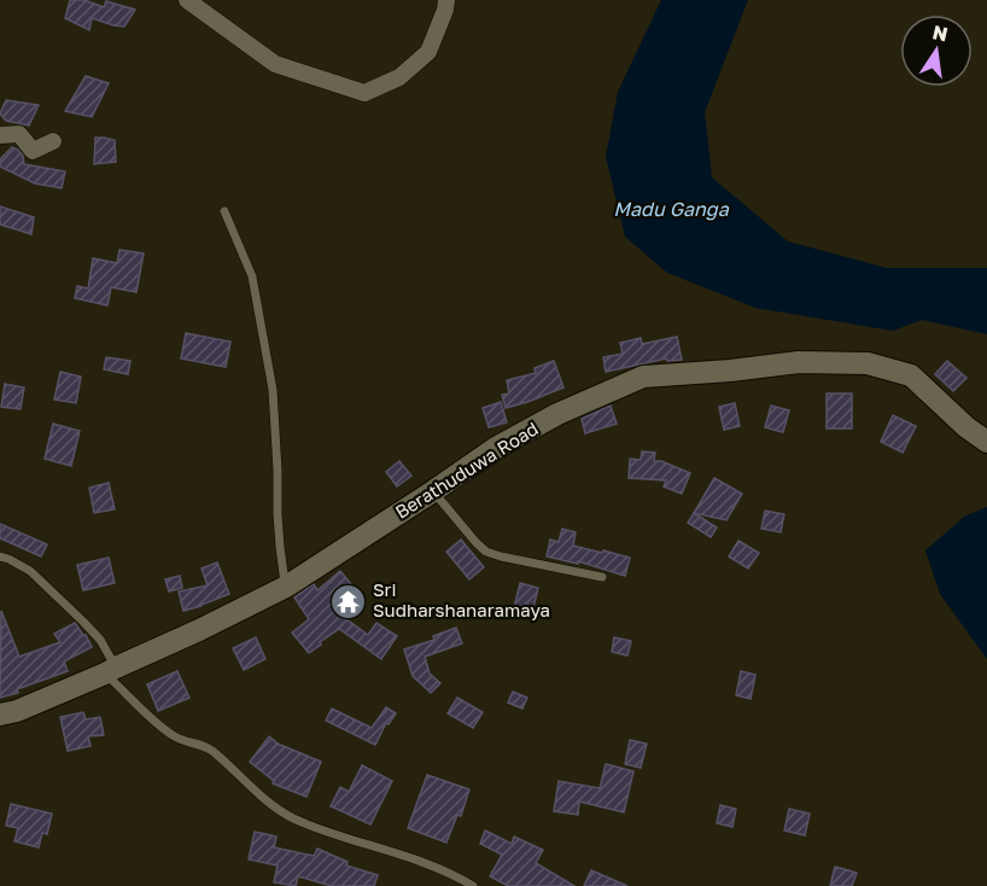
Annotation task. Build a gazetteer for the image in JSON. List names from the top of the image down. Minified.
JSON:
{"streets":{"street":["Berathuduwa Road"]},"water":["Madu Ganga"],"places":{"temple":["Sri Sudharshanaramaya"]},"north":"top"}
